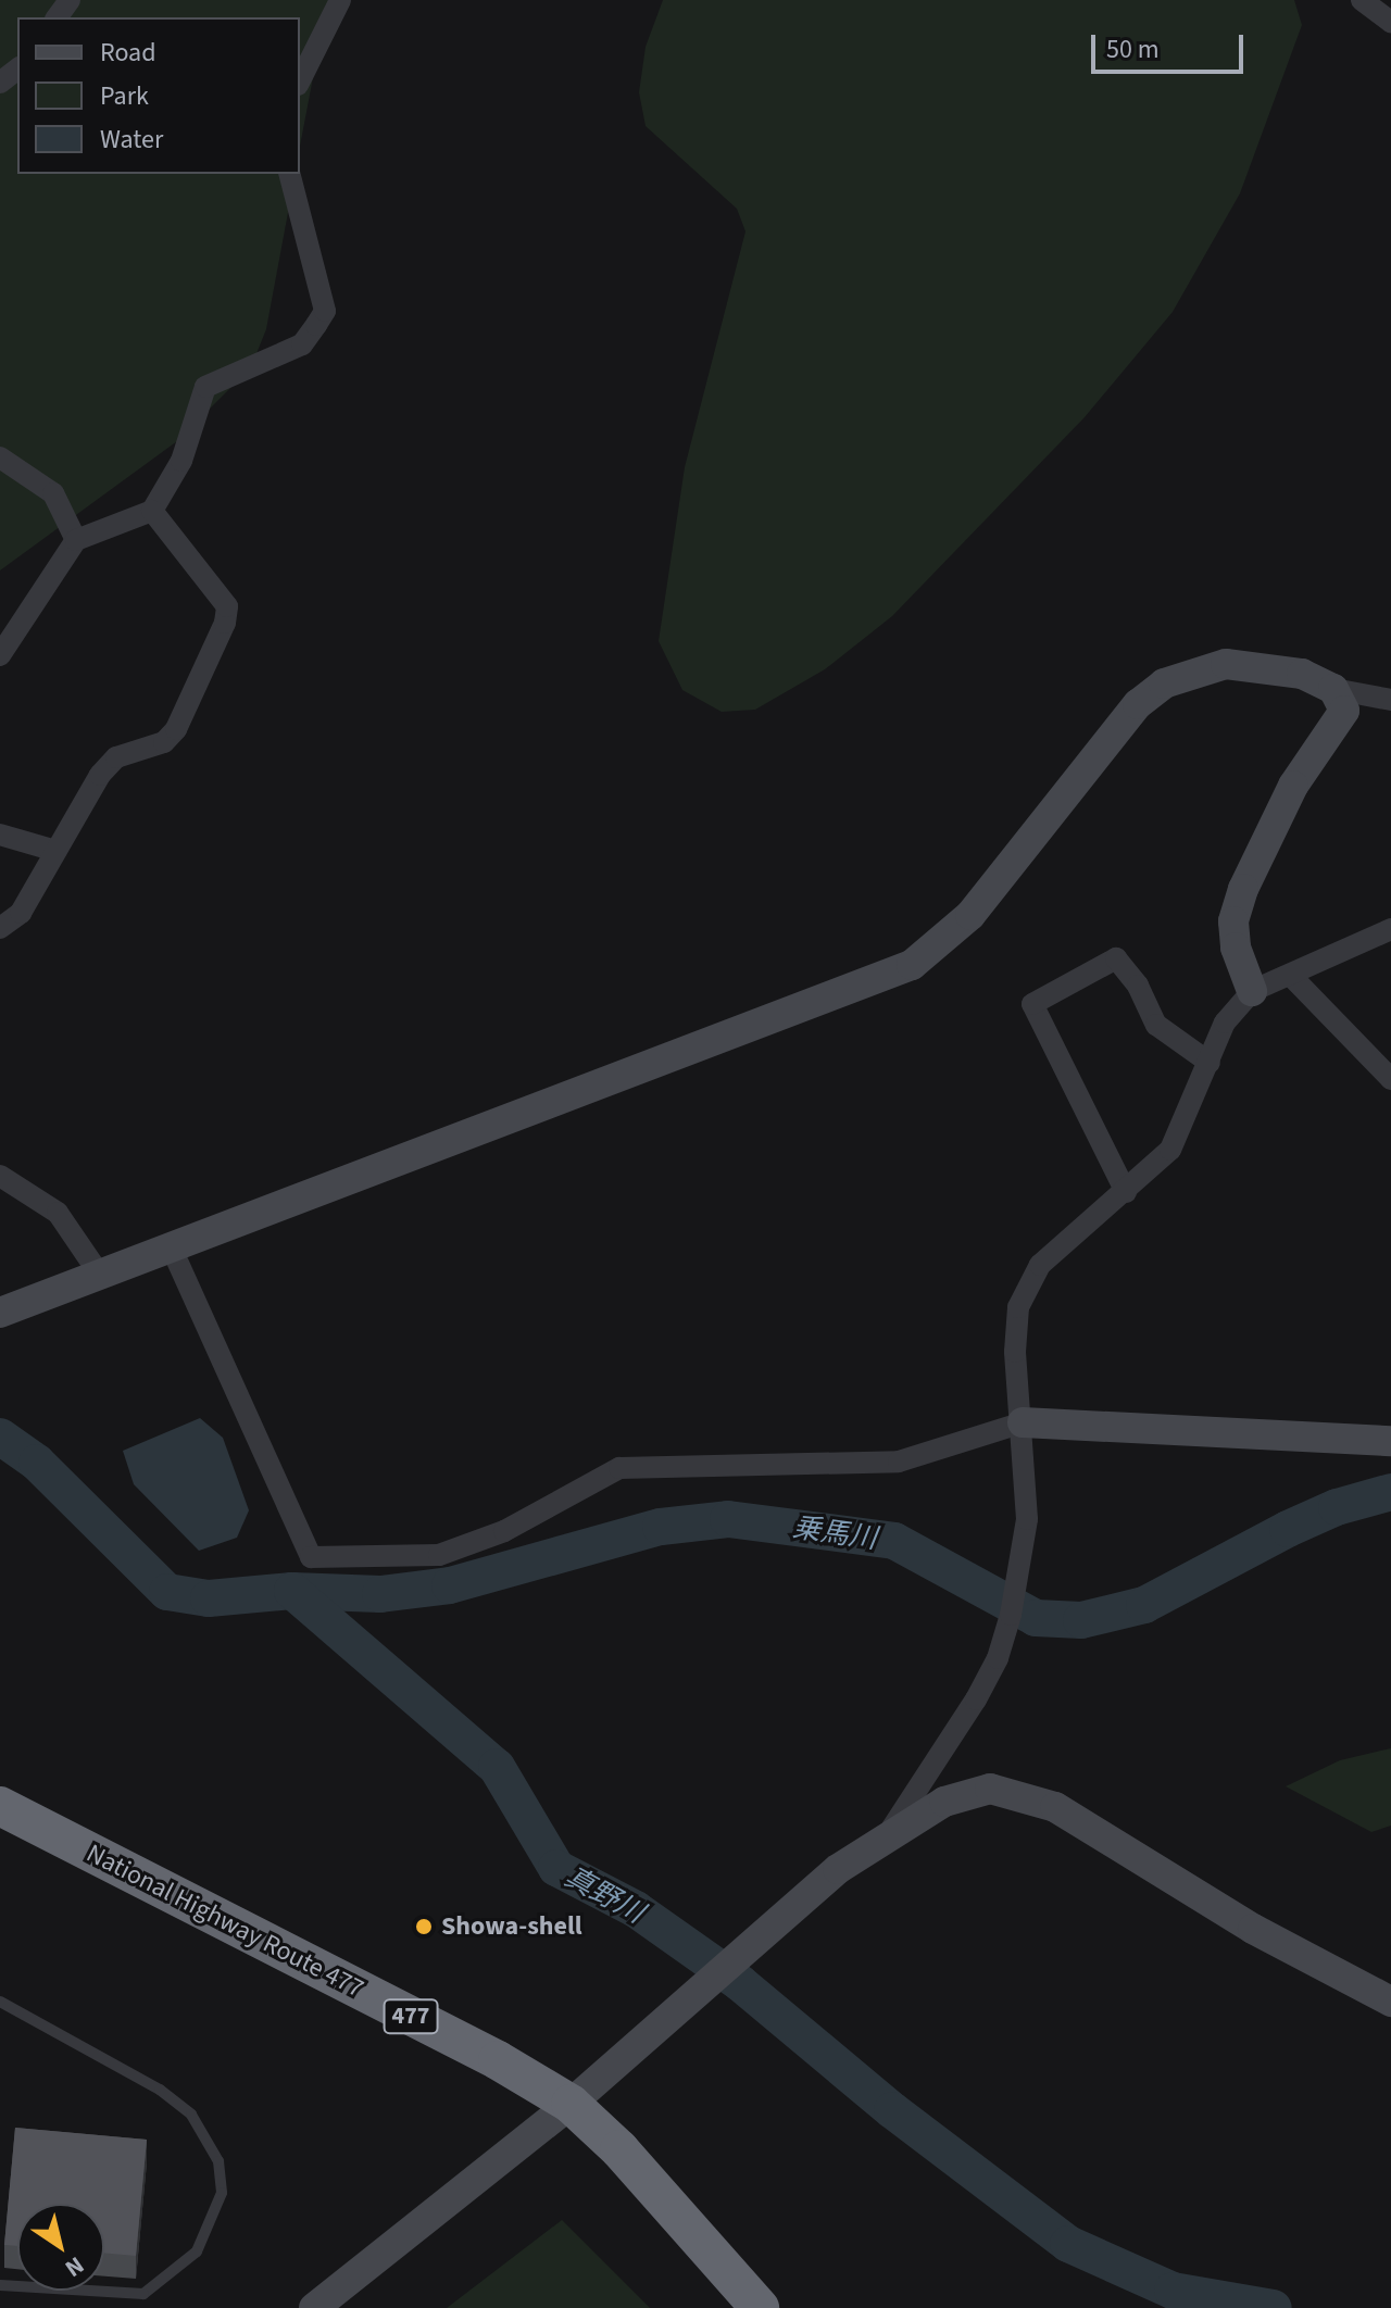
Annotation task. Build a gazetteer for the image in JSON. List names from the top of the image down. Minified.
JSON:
{"streets":{"highway":["National Highway Route 477","477"]},"water":["乗馬川","真野川"],"places":["Showa-shell"],"legend":["Road","Park","Water"],"scale_bar":"50 m","north":"bottom right"}
